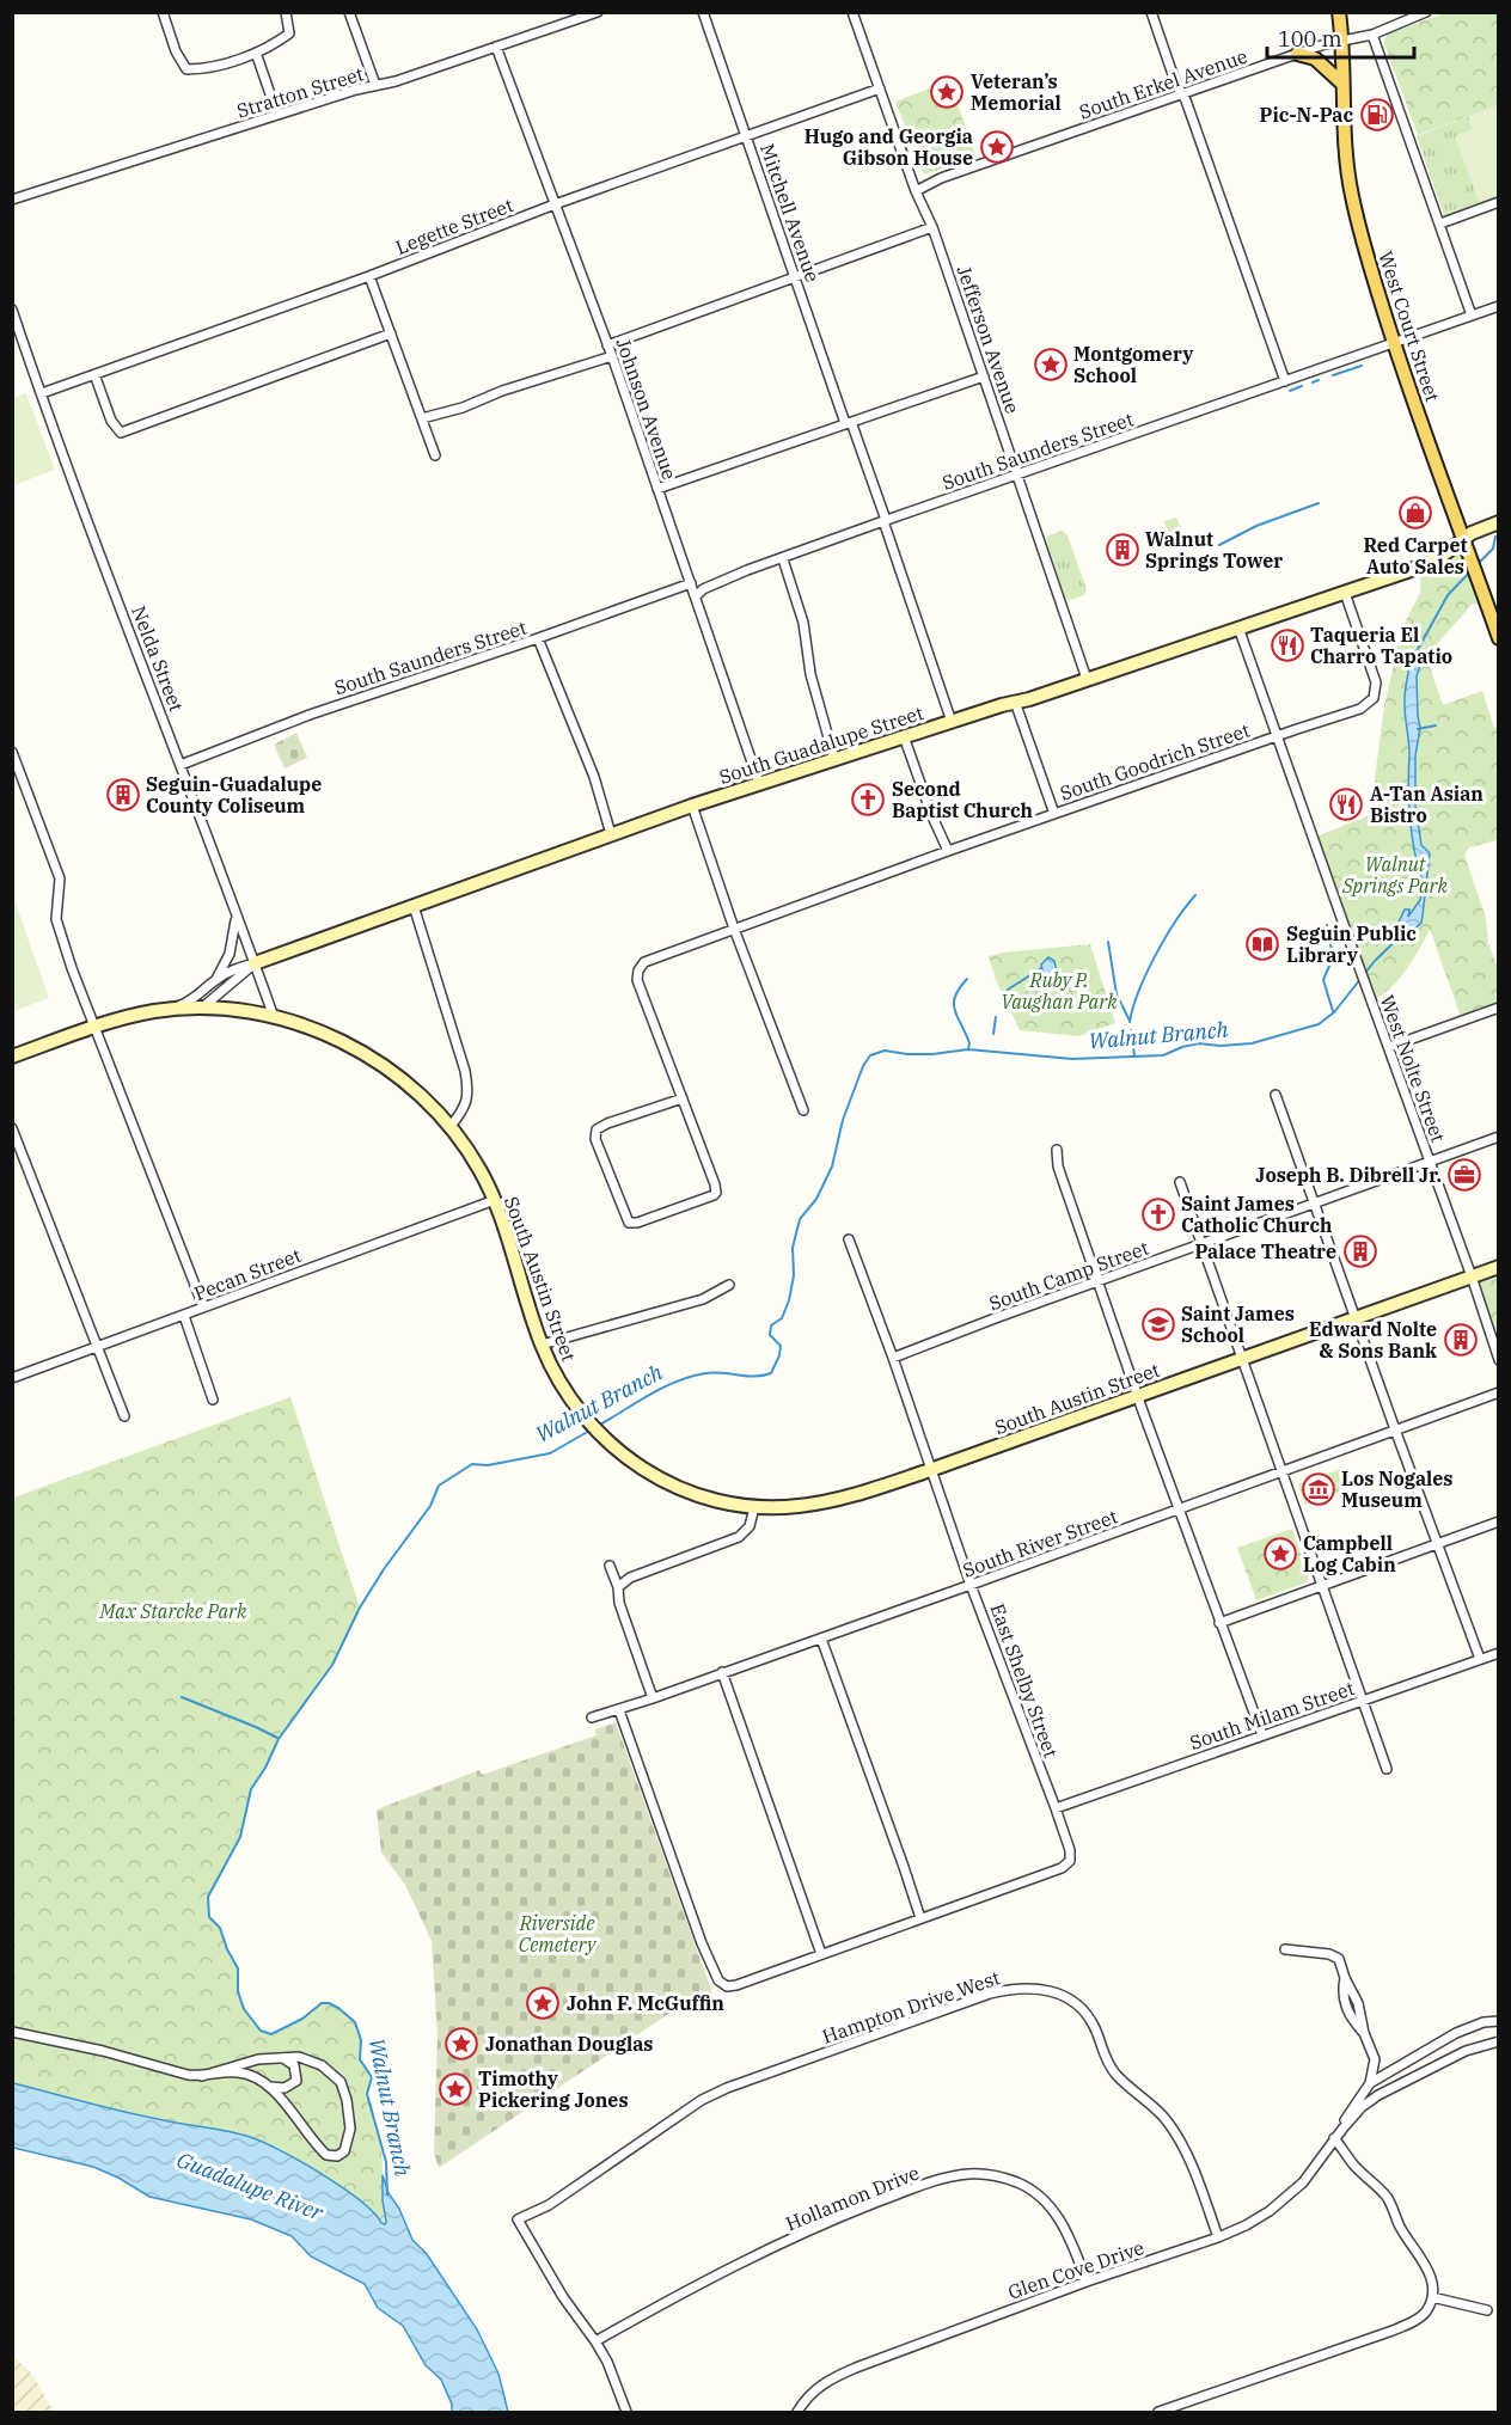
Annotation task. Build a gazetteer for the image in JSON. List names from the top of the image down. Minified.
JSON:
{"streets":{"main road":["West Court Street","South Guadalupe Street","South Austin Street"],"street":["South Erkel Avenue","Stratton Street","Mitchell Avenue","Legette Street","Jefferson Avenue","Johnson Avenue","South Saunders Street","Nelda Street","South Goodrich Street","West Nolte Street","Pecan Street","South Camp Street","South River Street","East Shelby Street","South Milam Street","Hampton Drive West","Hollamon Drive","Glen Cove Drive"]},"crossings":[["South Erkel Avenue","West Court Street"],["South Erkel Avenue","Jefferson Avenue"],["Stratton Street","Johnson Avenue"],["Mitchell Avenue","Legette Street"],["Mitchell Avenue","South Saunders Street"],["Mitchell Avenue","South Guadalupe Street"],["Legette Street","Jefferson Avenue"],["Legette Street","Johnson Avenue"],["Legette Street","Nelda Street"],["West Court Street","South Saunders Street"],["West Court Street","South Guadalupe Street"],["Jefferson Avenue","South Saunders Street"],["Jefferson Avenue","South Guadalupe Street"],["Johnson Avenue","South Saunders Street"],["Johnson Avenue","South Guadalupe Street"],["South Saunders Street","Nelda Street"],["Nelda Street","South Guadalupe Street"],["Nelda Street","South Austin Street"],["South Guadalupe Street","South Goodrich Street"],["South Guadalupe Street","West Nolte Street"],["South Guadalupe Street","South Austin Street"],["South Goodrich Street","West Nolte Street"],["West Nolte Street","South Camp Street"],["West Nolte Street","South Austin Street"],["Pecan Street","South Austin Street"],["South Camp Street","East Shelby Street"],["South Austin Street","East Shelby Street"],["South River Street","East Shelby Street"],["East Shelby Street","South Milam Street"],["Hampton Drive West","Hollamon Drive"],["Hampton Drive West","Glen Cove Drive"],["Hollamon Drive","Glen Cove Drive"]],"water":["Walnut Branch","Guadalupe River"],"parks":["Walnut Springs Park","Ruby P. Vaughan Park","Max Starcke Park","Riverside Cemetery"],"places":{"place":["Veteran’s Memorial","Hugo and Georgia Gibson House","Montgomery School","Campbell Log Cabin","John F. McGuffin","Jonathan Douglas","Timothy Pickering Jones"],"fuel station":["Pic-N-Pac"],"shop":["Red Carpet Auto Sales"],"building":["Walnut Springs Tower","Seguin-Guadalupe County Coliseum","Palace Theatre","Edward Nolte & Sons Bank"],"restaurant":["Taqueria El Charro Tapatio","A-Tan Asian Bistro"],"church":["Second Baptist Church","Saint James Catholic Church"],"library":["Seguin Public Library"],"office":["Joseph B. Dibrell Jr."],"school or university":["Saint James School"],"museum":["Los Nogales Museum"]},"scale_bar":"100 m"}
